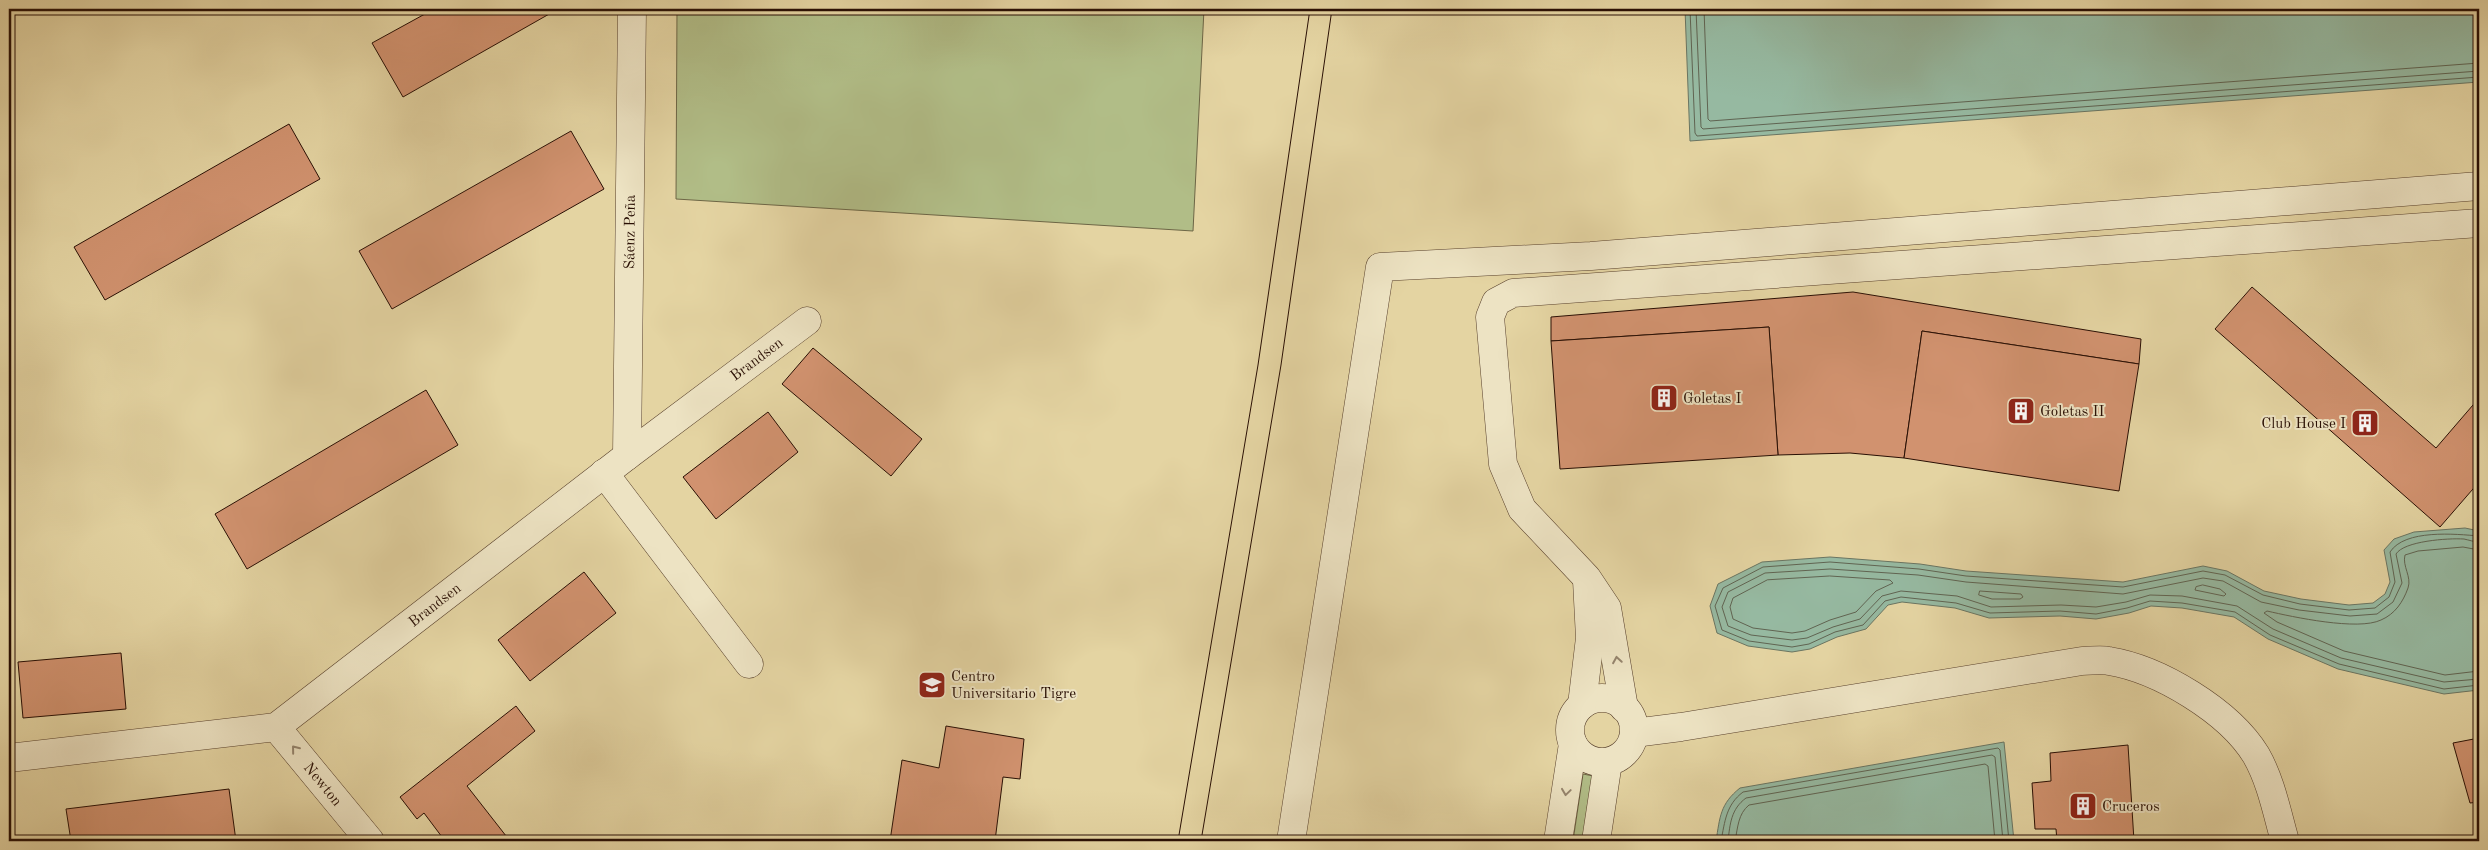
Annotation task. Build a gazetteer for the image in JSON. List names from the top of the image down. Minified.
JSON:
{"streets":{"street":["Sáenz Peña","Brandsen","Newton"]},"crossings":[["Sáenz Peña","Brandsen"],["Brandsen","Newton"]],"one_way":["Newton"],"places":{"building":["Goletas I","Goletas II","Club House I","Cruceros"],"school or university":["Centro Universitario Tigre"]}}
